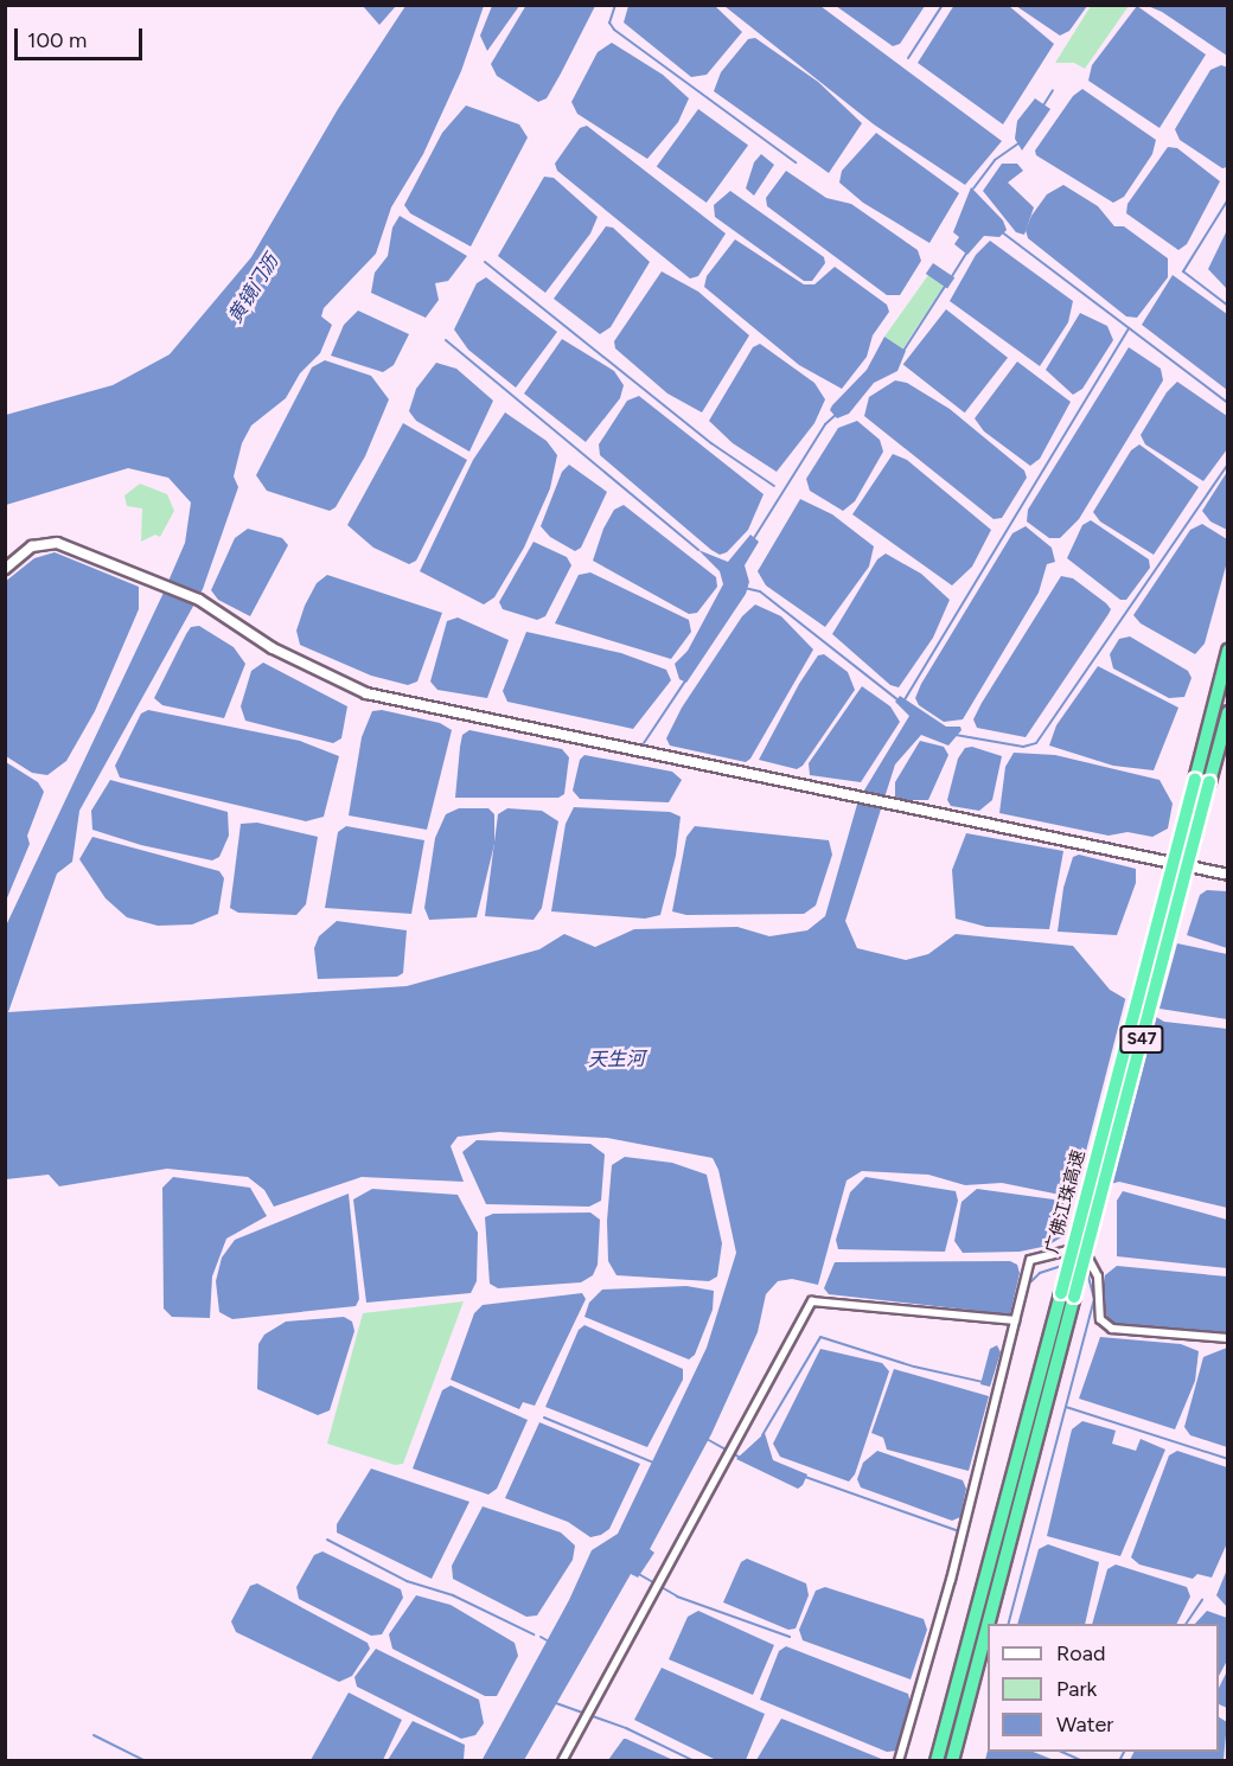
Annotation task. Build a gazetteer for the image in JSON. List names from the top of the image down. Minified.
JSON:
{"streets":{"highway":["S47","广佛江珠高速"]},"water":["黄镜门沥","天生河"],"legend":["Road","Park","Water"],"scale_bar":"100 m"}
